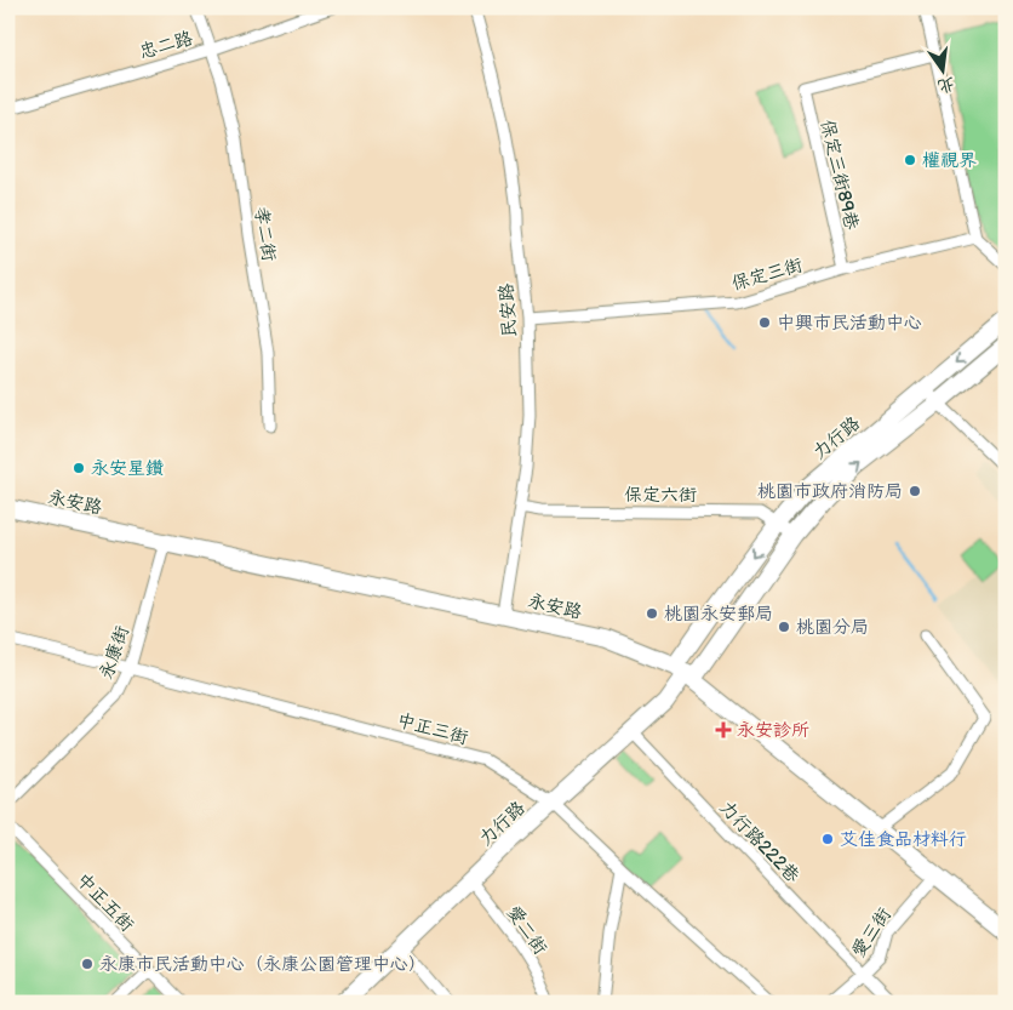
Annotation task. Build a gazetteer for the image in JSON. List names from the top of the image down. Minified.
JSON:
{"streets":{"street":["忠二路","保定三街89巷","孝二街","保定三街","民安路","力行路","保定六街","永安路","永康街","中正三街","力行路222巷","中正五街","愛二街","愛三街"]},"crossings":[["忠二路","孝二街"],["保定三街89巷","保定三街"],["保定三街","民安路"],["民安路","保定六街"],["民安路","永安路"],["力行路","保定六街"],["力行路","永安路"],["力行路","中正三街"],["力行路","力行路222巷"],["力行路","愛二街"],["永安路","永康街"],["永安路","愛三街"],["永康街","中正三街"],["力行路222巷","愛三街"]],"places":{"other":["權視界","中興市民活動中心","永安星鑽","桃園市政府消防局","桃園永安郵局","桃園分局","艾佳食品材料行","永康市民活動中心（永康公園管理中心）"],"health":["永安診所"]},"north":"bottom"}
